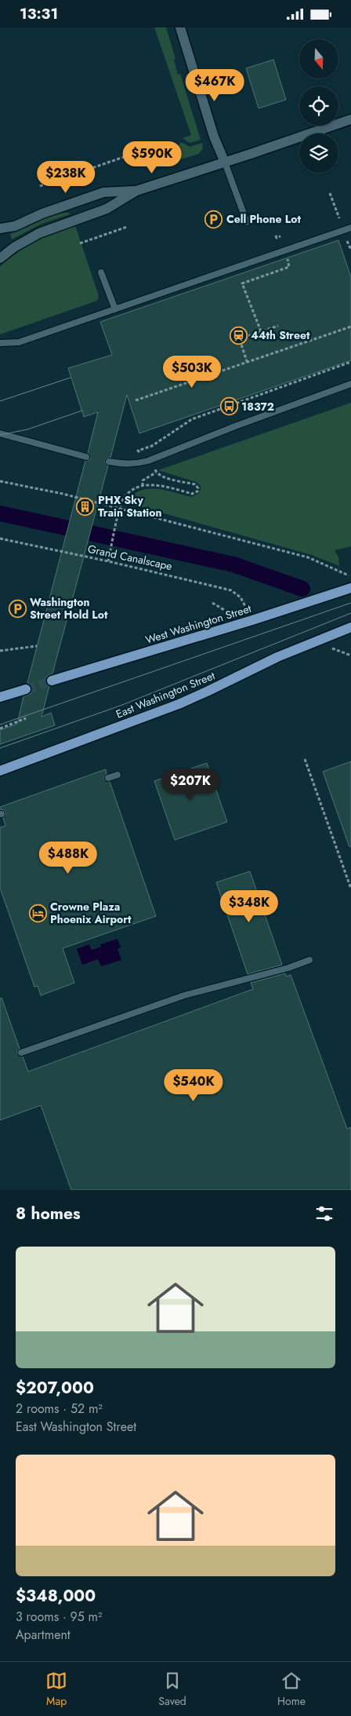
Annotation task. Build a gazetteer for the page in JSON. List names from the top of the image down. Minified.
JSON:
{"streets":{"main road":["West Washington Street","East Washington Street"],"path":["Grand Canalscape"]},"places":{"parking":["Cell Phone Lot","Washington Street Hold Lot"],"station":["44th Street"],"bus stop":["18372"],"building":["PHX Sky Train Station"],"hotel":["Crowne Plaza Phoenix Airport"]},"north":"bottom","page":{"status":"13:31","price":["$467K","$590K","$238K","$503K","$207K","$488K","$348K","$540K"],"heading":"8 homes","list":[{"name":"$207,000","note":"2 rooms · 52 m² · East Washington Street"},{"name":"$348,000","note":"3 rooms · 95 m² · Apartment"}],"tabs":["Map","Saved","Home"]}}
